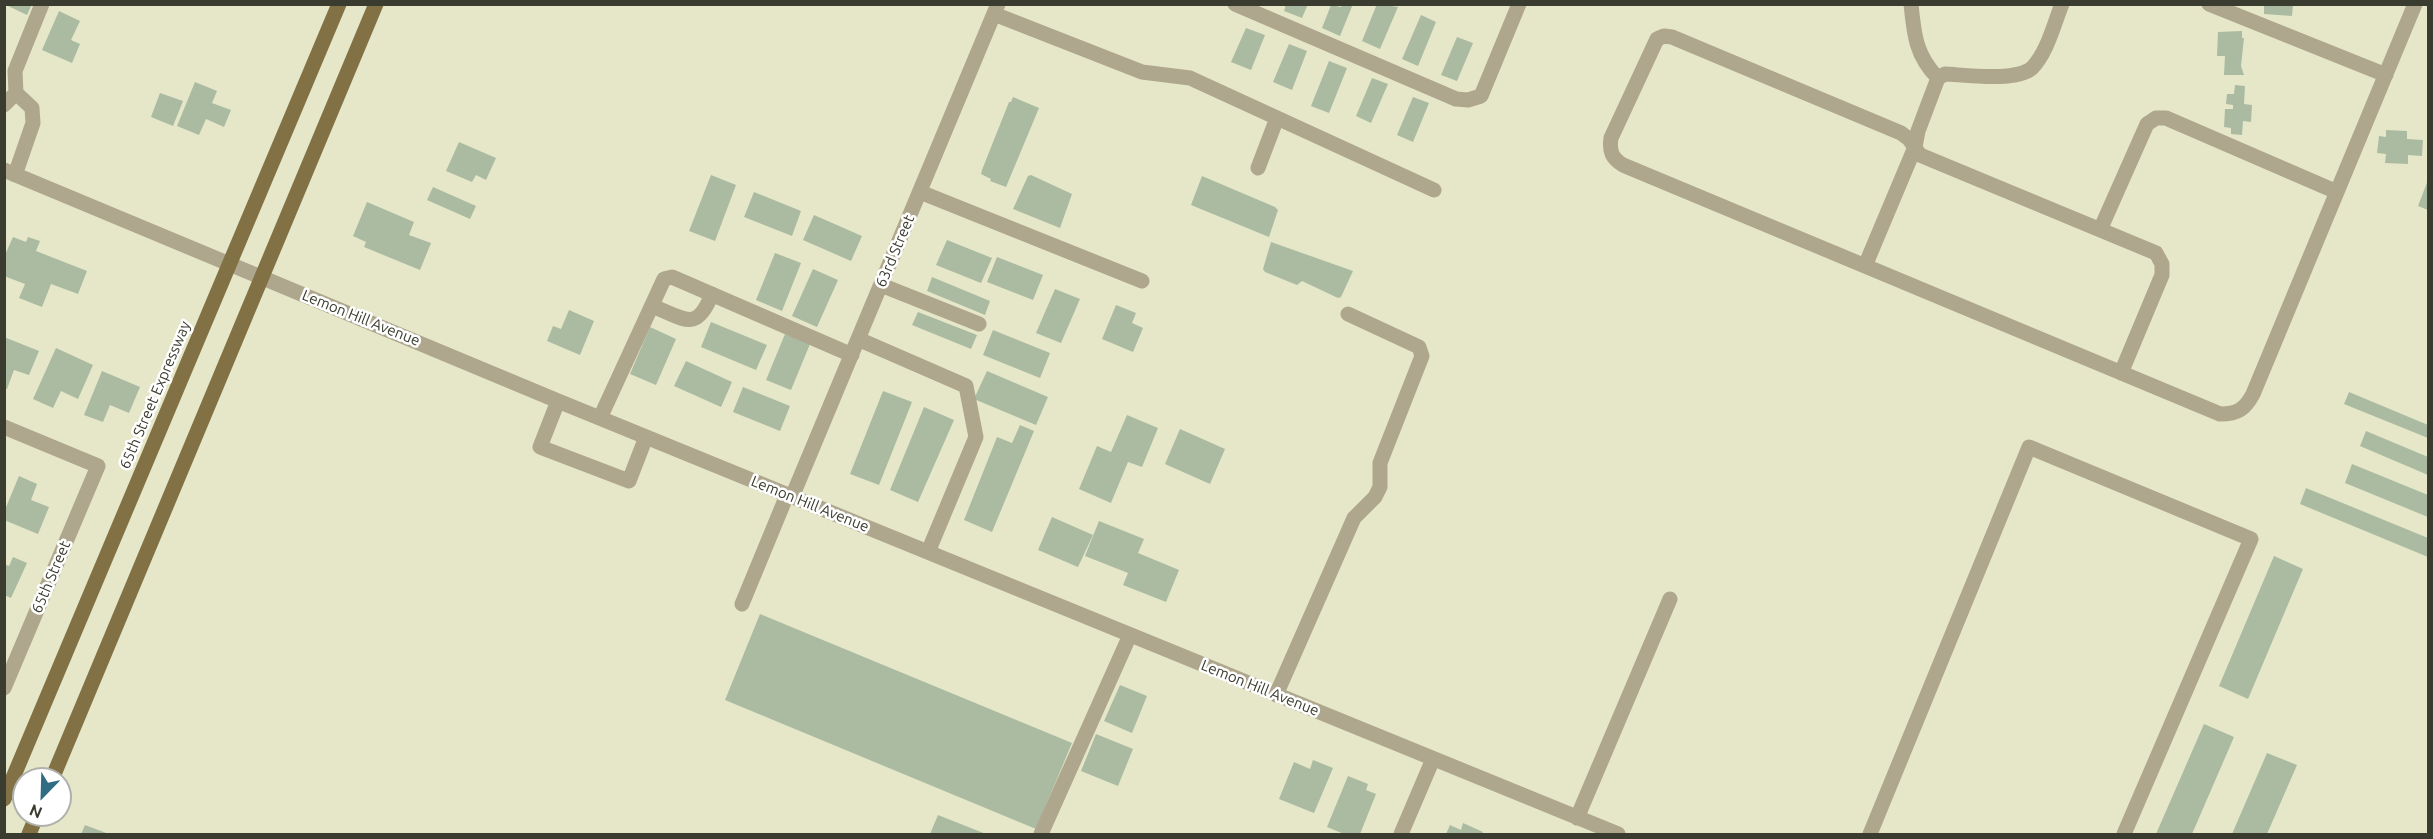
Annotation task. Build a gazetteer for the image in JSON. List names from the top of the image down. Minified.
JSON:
{"streets":{"main road":["65th Street Expressway"],"street":["63rd Street","Lemon Hill Avenue","65th Street"]},"crossings":[["63rd Street","Lemon Hill Avenue"],["Lemon Hill Avenue","65th Street Expressway"]],"north":"bottom left"}
